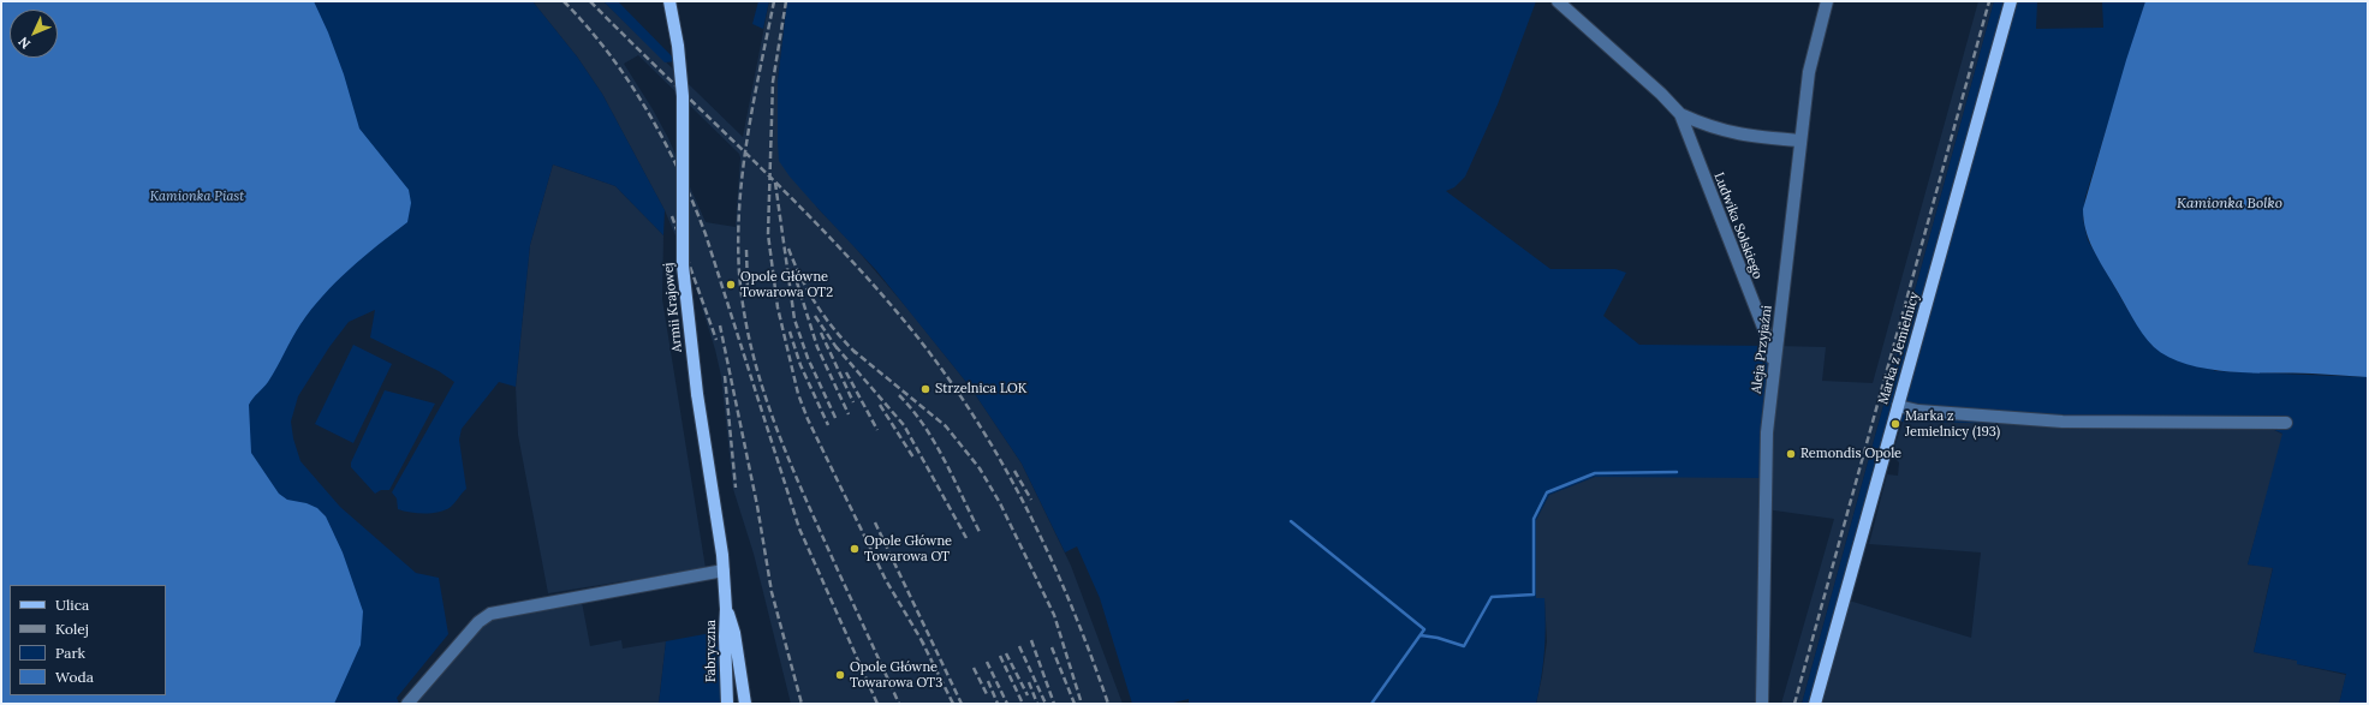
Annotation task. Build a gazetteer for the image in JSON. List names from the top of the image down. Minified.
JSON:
{"streets":{"main road":["Armii Krajowej","Marka z Jemielnicy","Fabryczna"],"street":["Ludwika Solskiego","Aleja Przyjaźni"]},"crossings":[["Ludwika Solskiego","Aleja Przyjaźni"],["Armii Krajowej","Fabryczna"]],"water":["Kamionka Bolko"],"parks":["Kamionka Piast"],"places":["Opole Główne Towarowa OT2","Strzelnica LOK","Marka z Jemielnicy (193)","Remondis Opole","Opole Główne Towarowa OT","Opole Główne Towarowa OT3"],"legend":["Ulica","Kolej","Park","Woda"],"north":"bottom left"}
